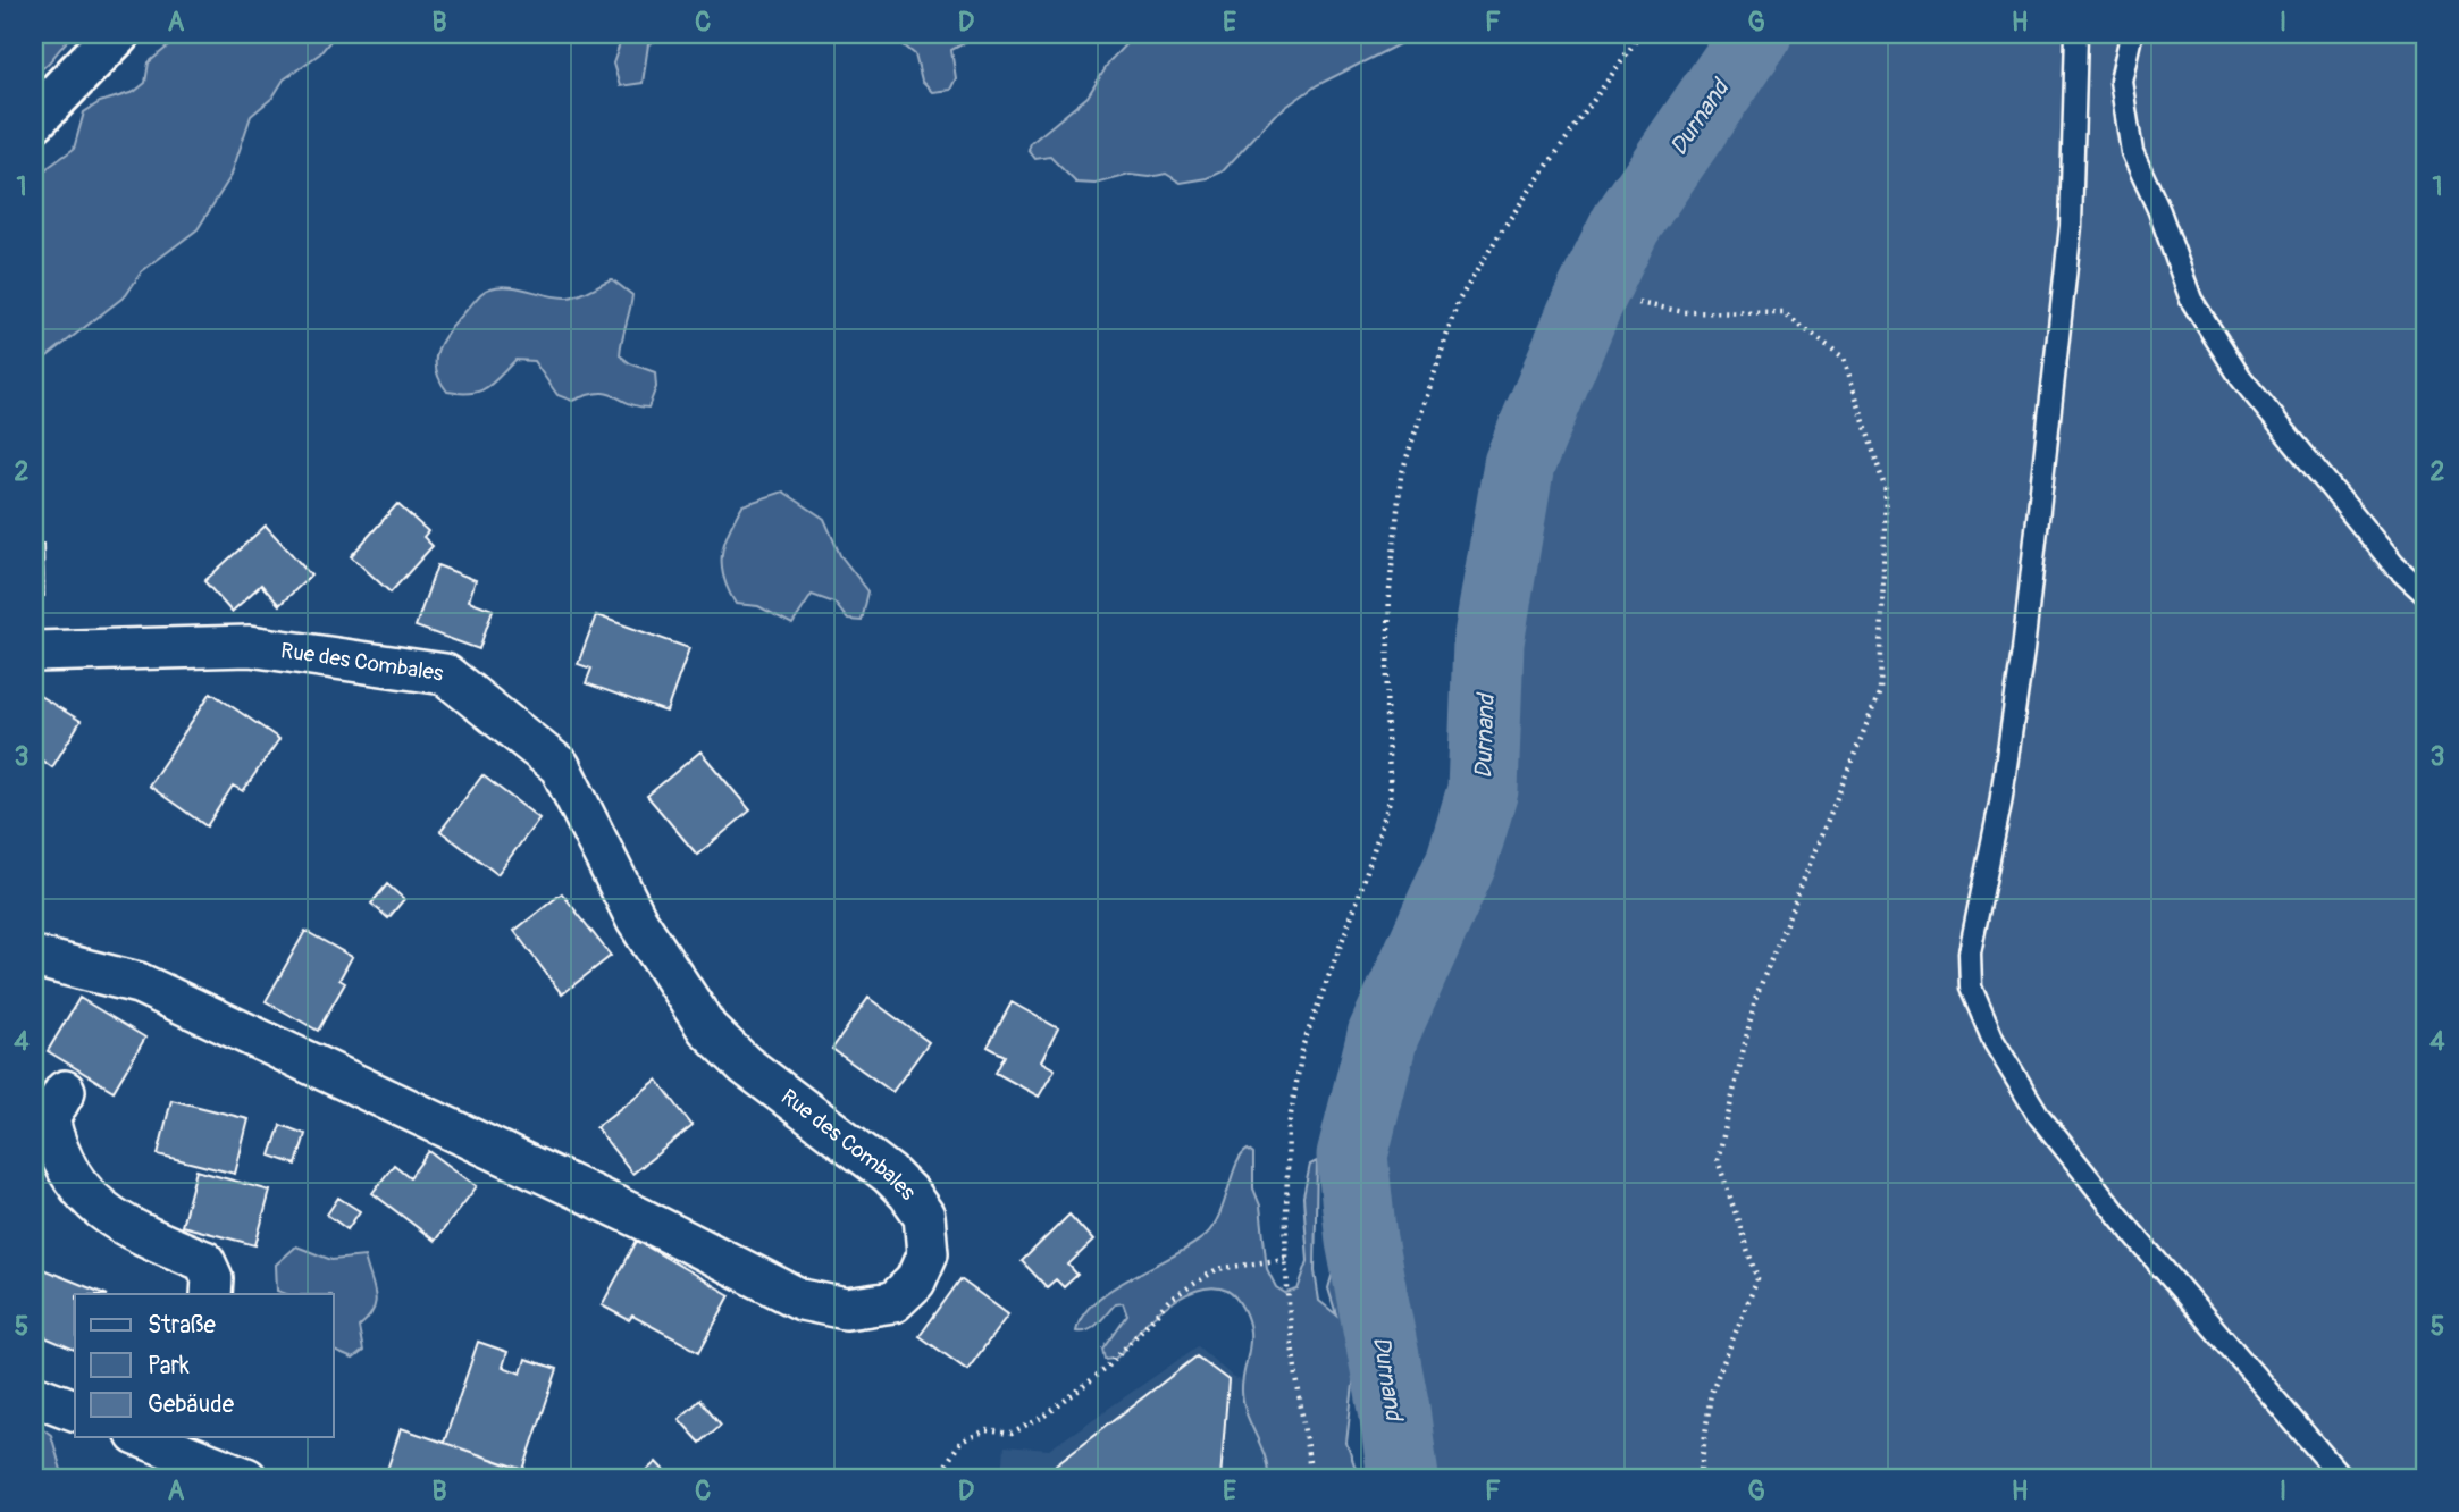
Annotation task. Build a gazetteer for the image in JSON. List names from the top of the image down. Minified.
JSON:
{"streets":{"street":["Rue des Combales"]},"water":["Durnand"],"legend":["Straße","Park","Gebäude"],"grid":{"columns":["A","B","C","D","E","F","G","H","I"],"rows":["1","2","3","4","5"]}}
